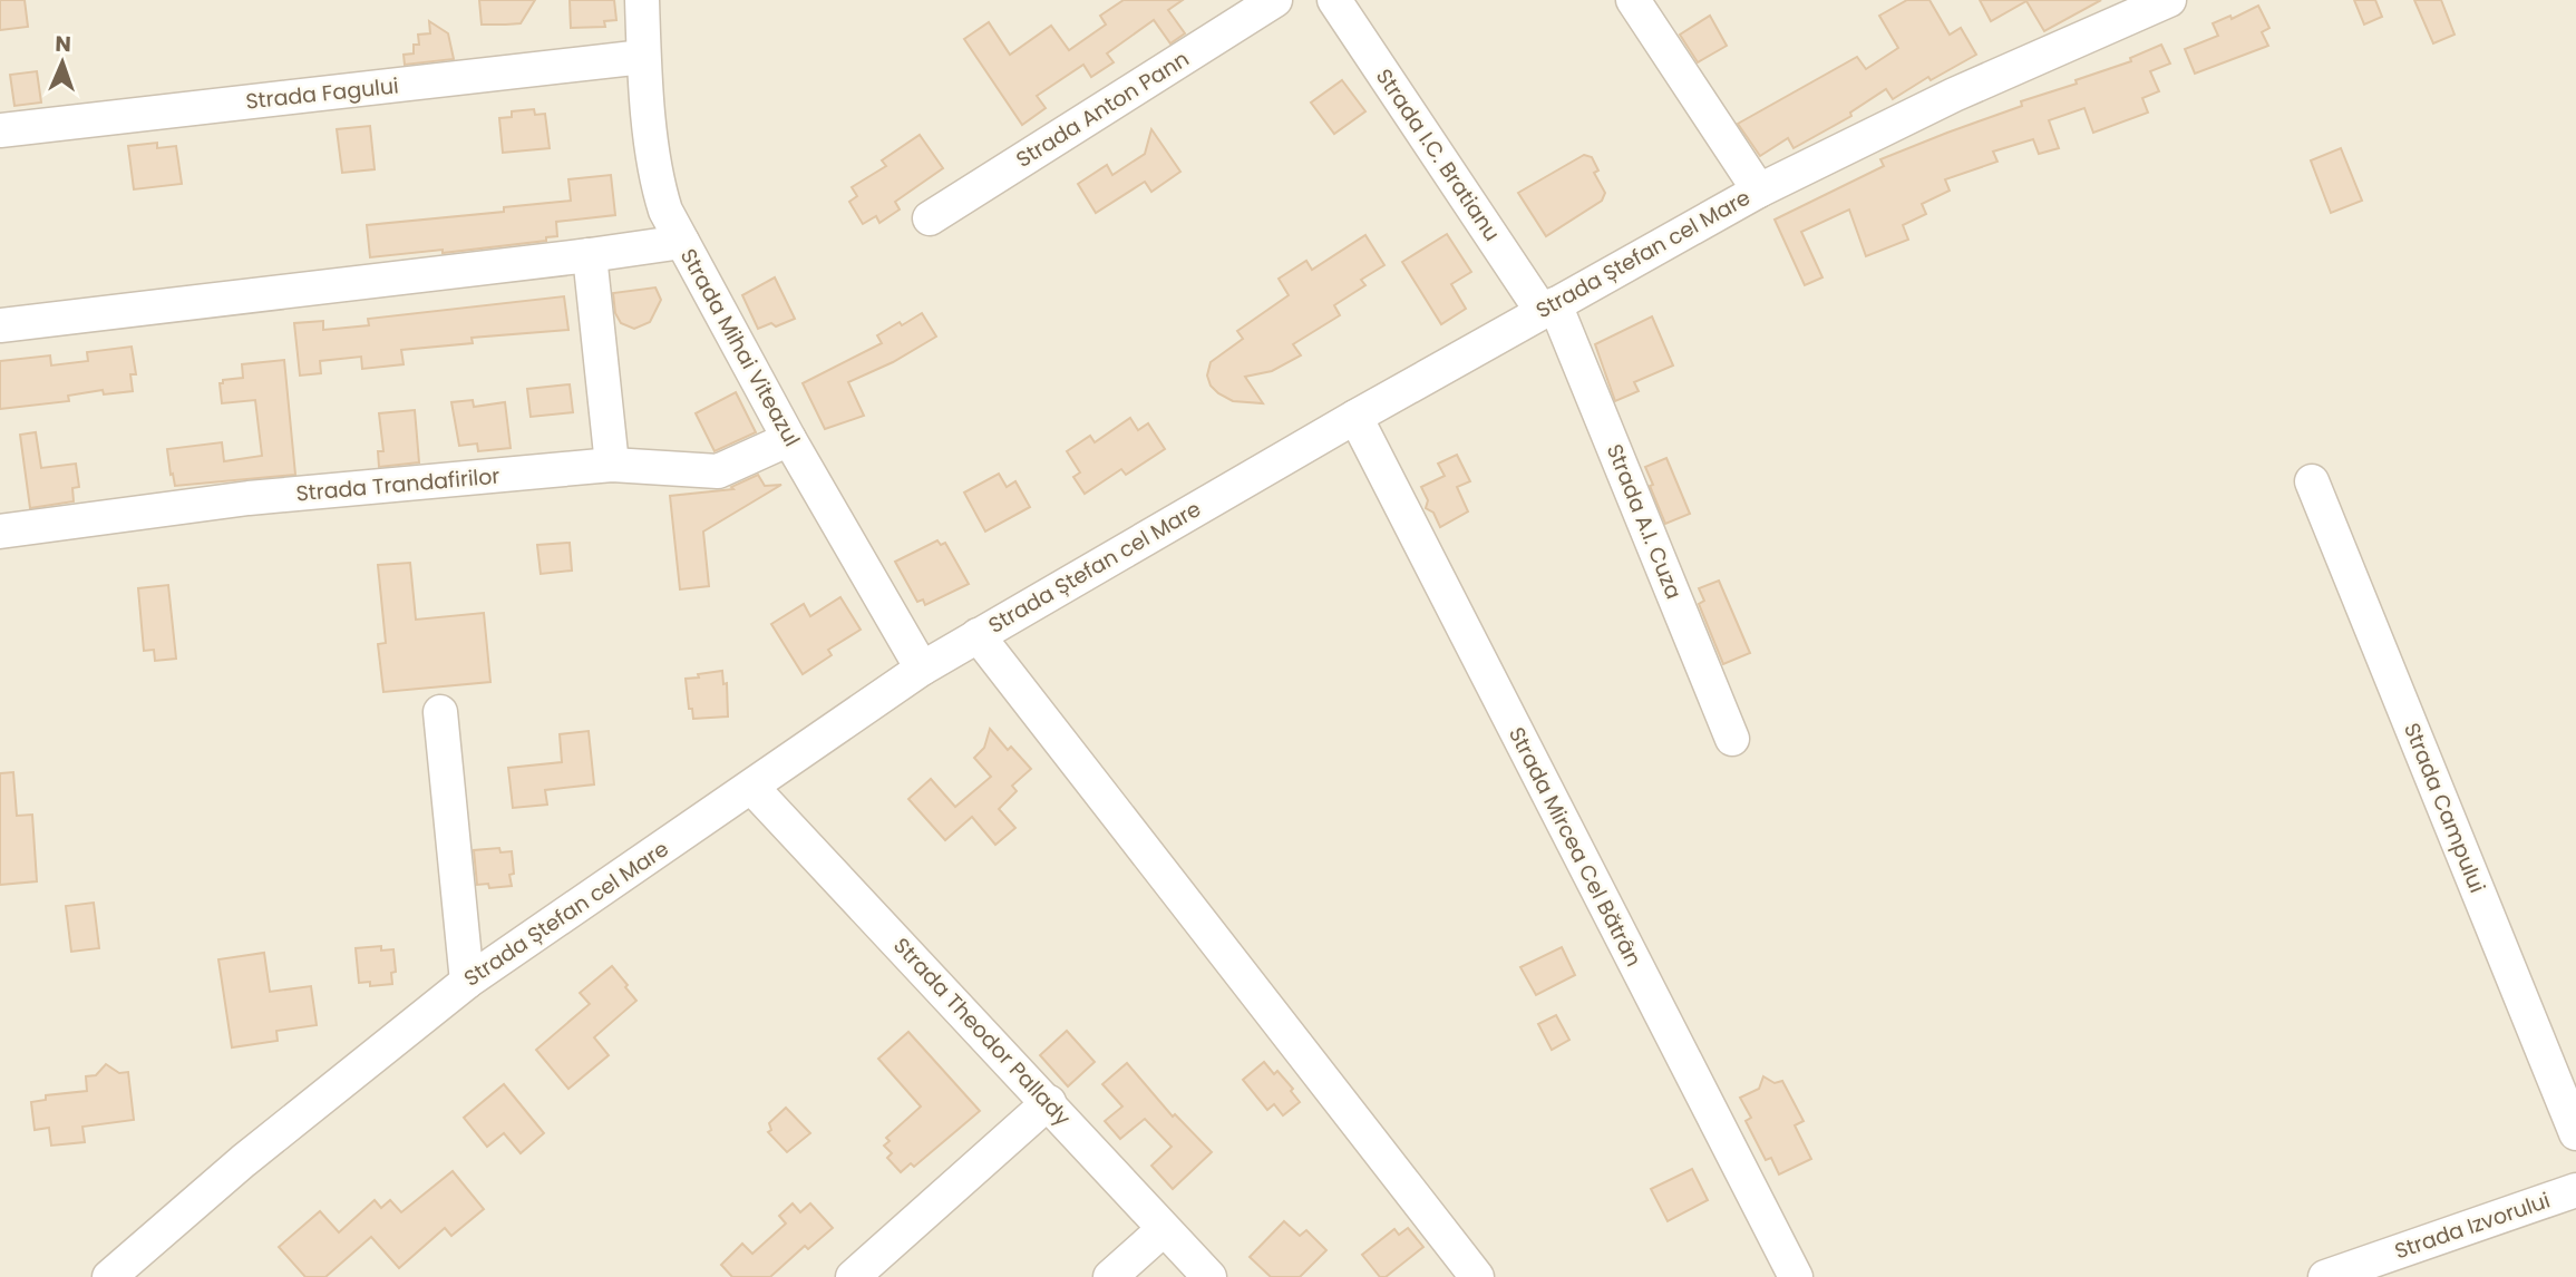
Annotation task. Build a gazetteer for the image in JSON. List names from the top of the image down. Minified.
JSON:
{"streets":{"street":["Strada Fagului","Strada Anton Pann","Strada I.C. Bratianu","Strada Ștefan cel Mare","Strada Mihai Viteazul","Strada Trandafirilor","Strada A.I. Cuza","Strada Campului","Strada Mircea Cel Bătrân","Strada Theodor Pallady","Strada Izvorului"]},"crossings":[["Strada Fagului","Strada Mihai Viteazul"],["Strada I.C. Bratianu","Strada Ștefan cel Mare"],["Strada I.C. Bratianu","Strada A.I. Cuza"],["Strada Ștefan cel Mare","Strada Mihai Viteazul"],["Strada Ștefan cel Mare","Strada A.I. Cuza"],["Strada Ștefan cel Mare","Strada Mircea Cel Bătrân"],["Strada Ștefan cel Mare","Strada Theodor Pallady"],["Strada Mihai Viteazul","Strada Trandafirilor"]],"north":"top"}
